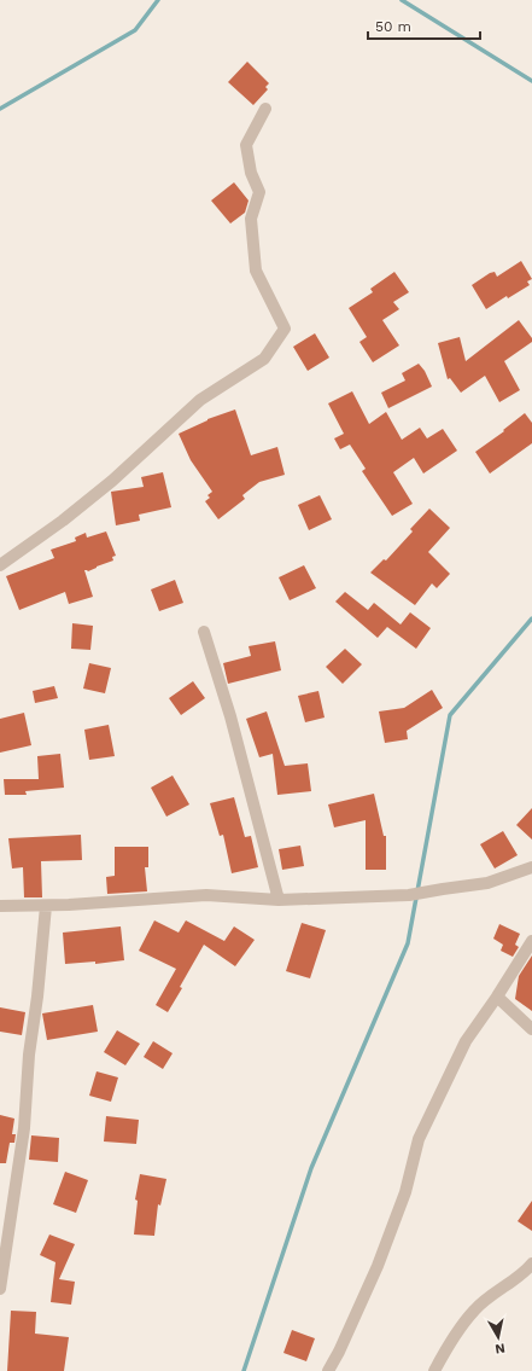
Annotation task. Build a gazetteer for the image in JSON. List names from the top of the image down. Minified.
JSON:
{"scale_bar":"50 m","north":"bottom"}
